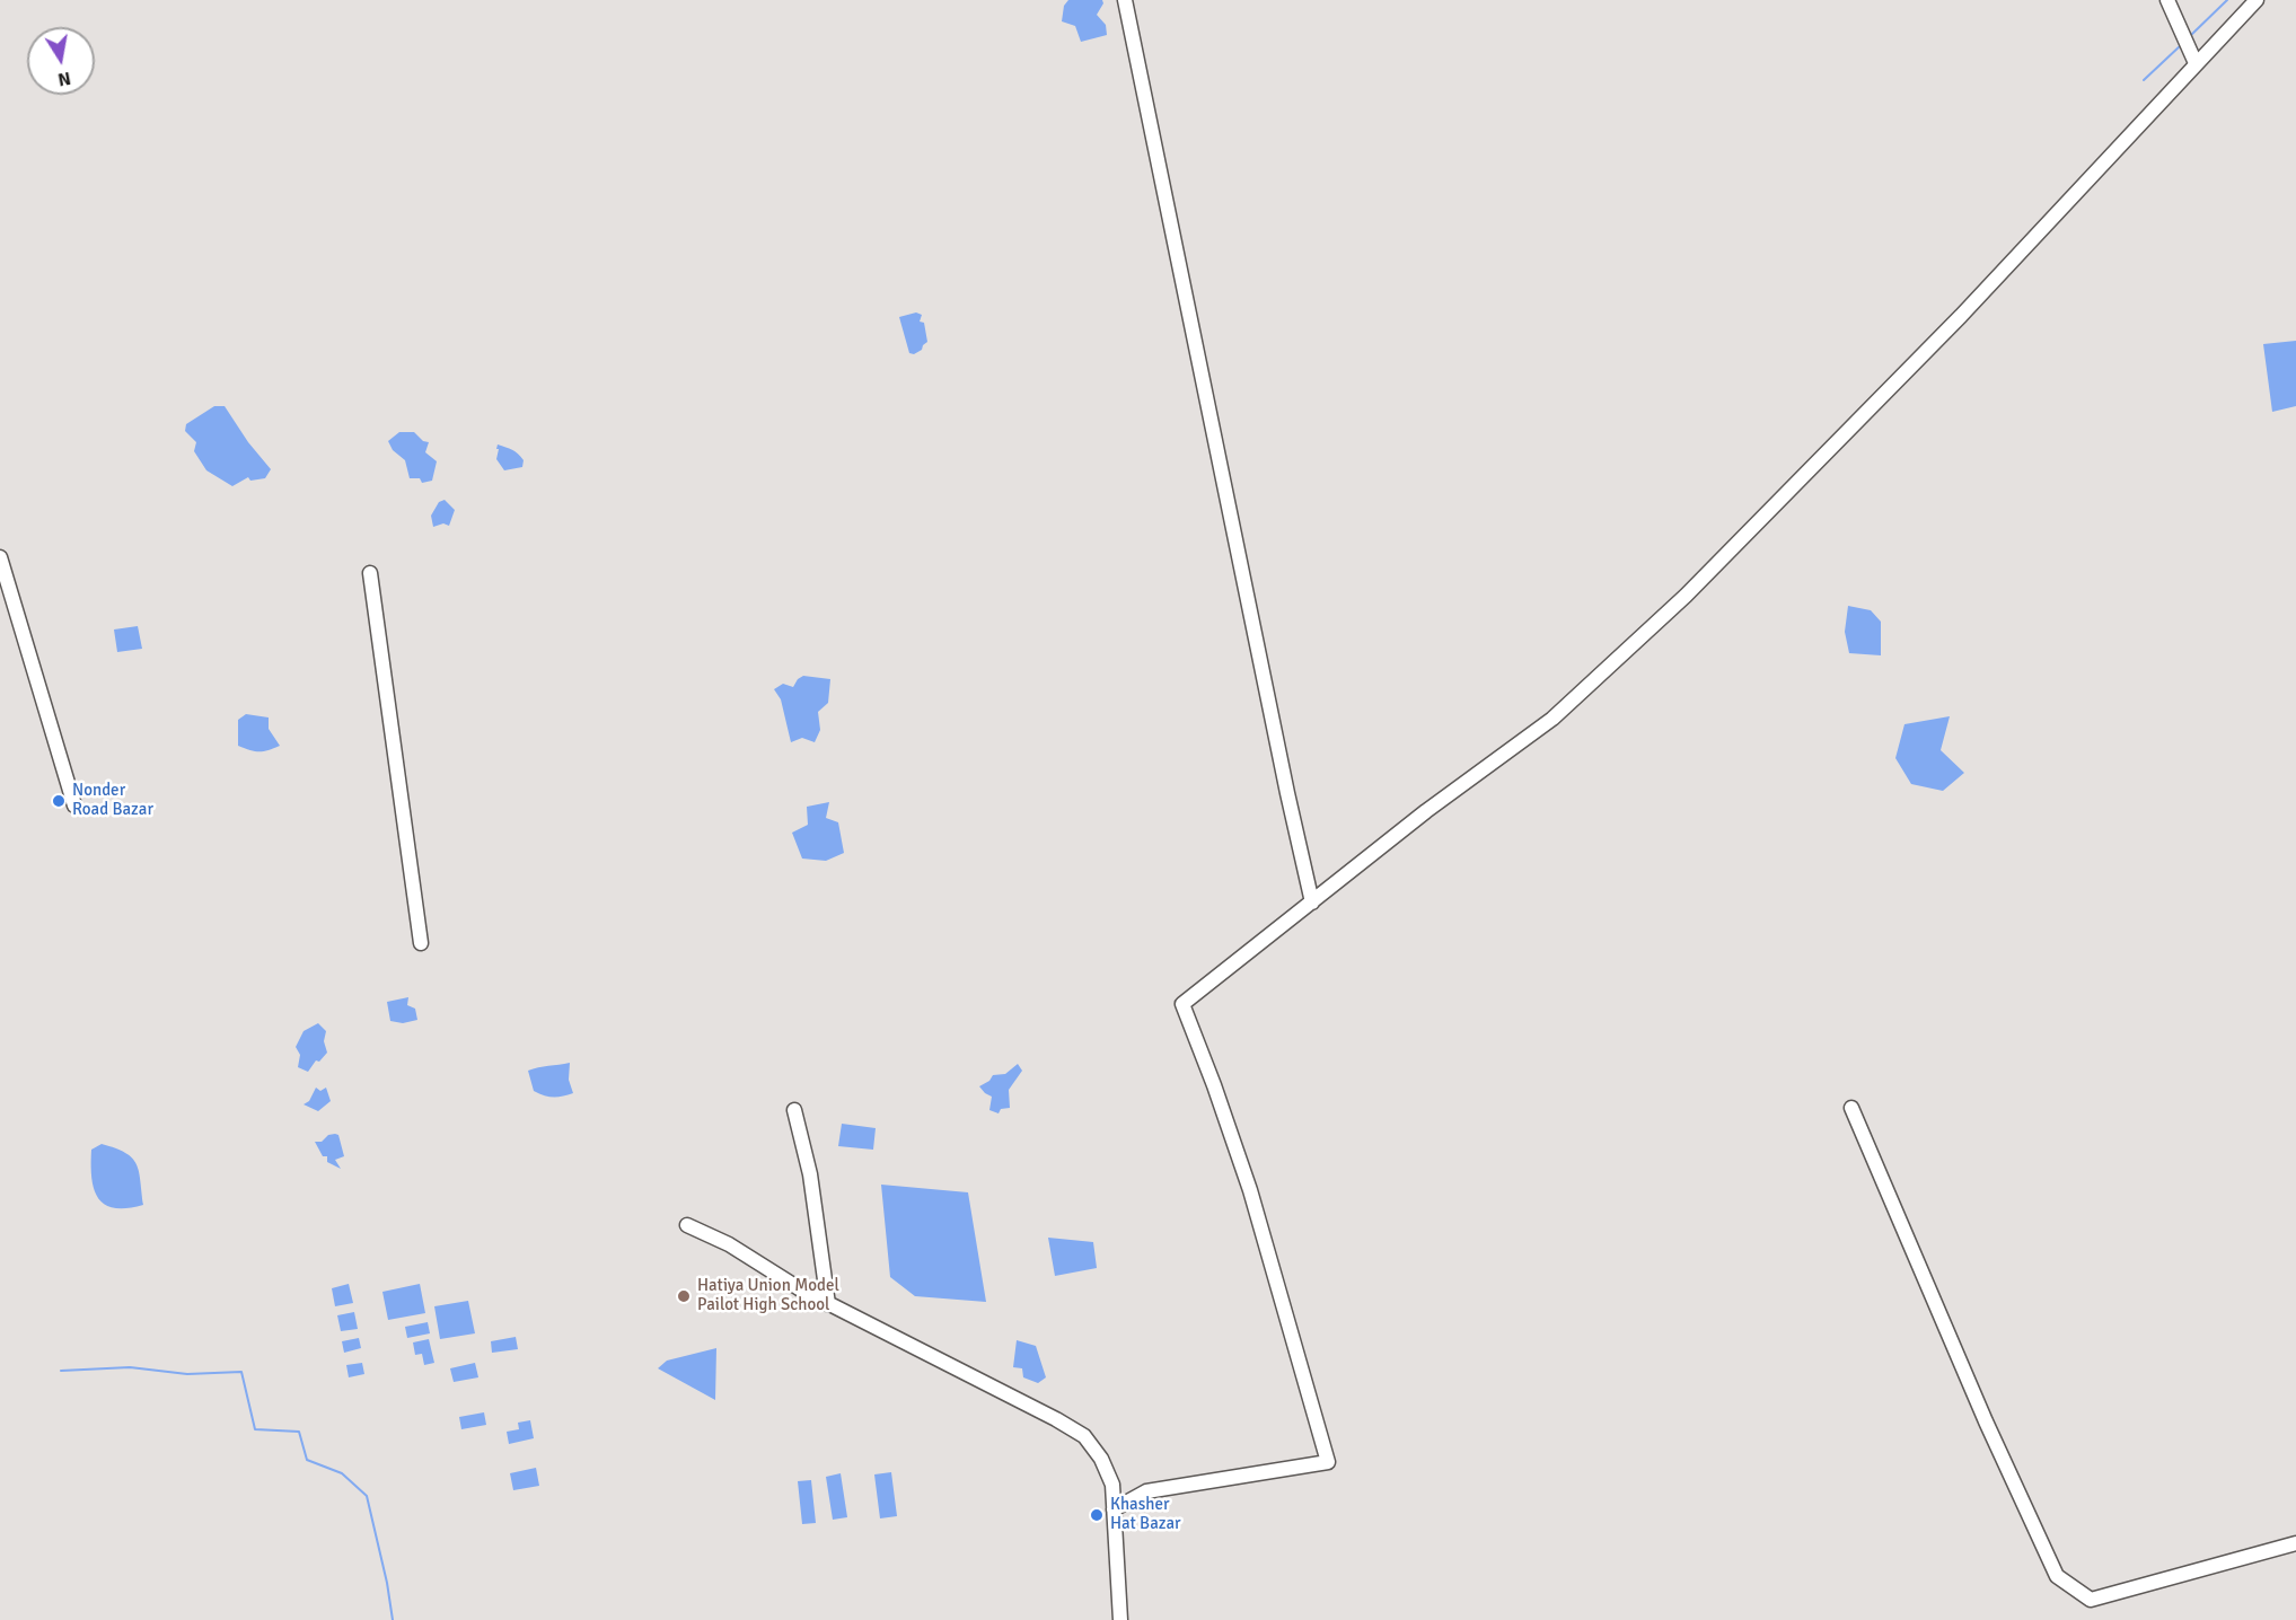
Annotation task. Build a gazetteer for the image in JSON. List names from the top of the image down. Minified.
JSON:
{"places":["Nonder Road Bazar","Hatiya Union Model Pailot High School","Khasher Hat Bazar"],"north":"bottom"}
